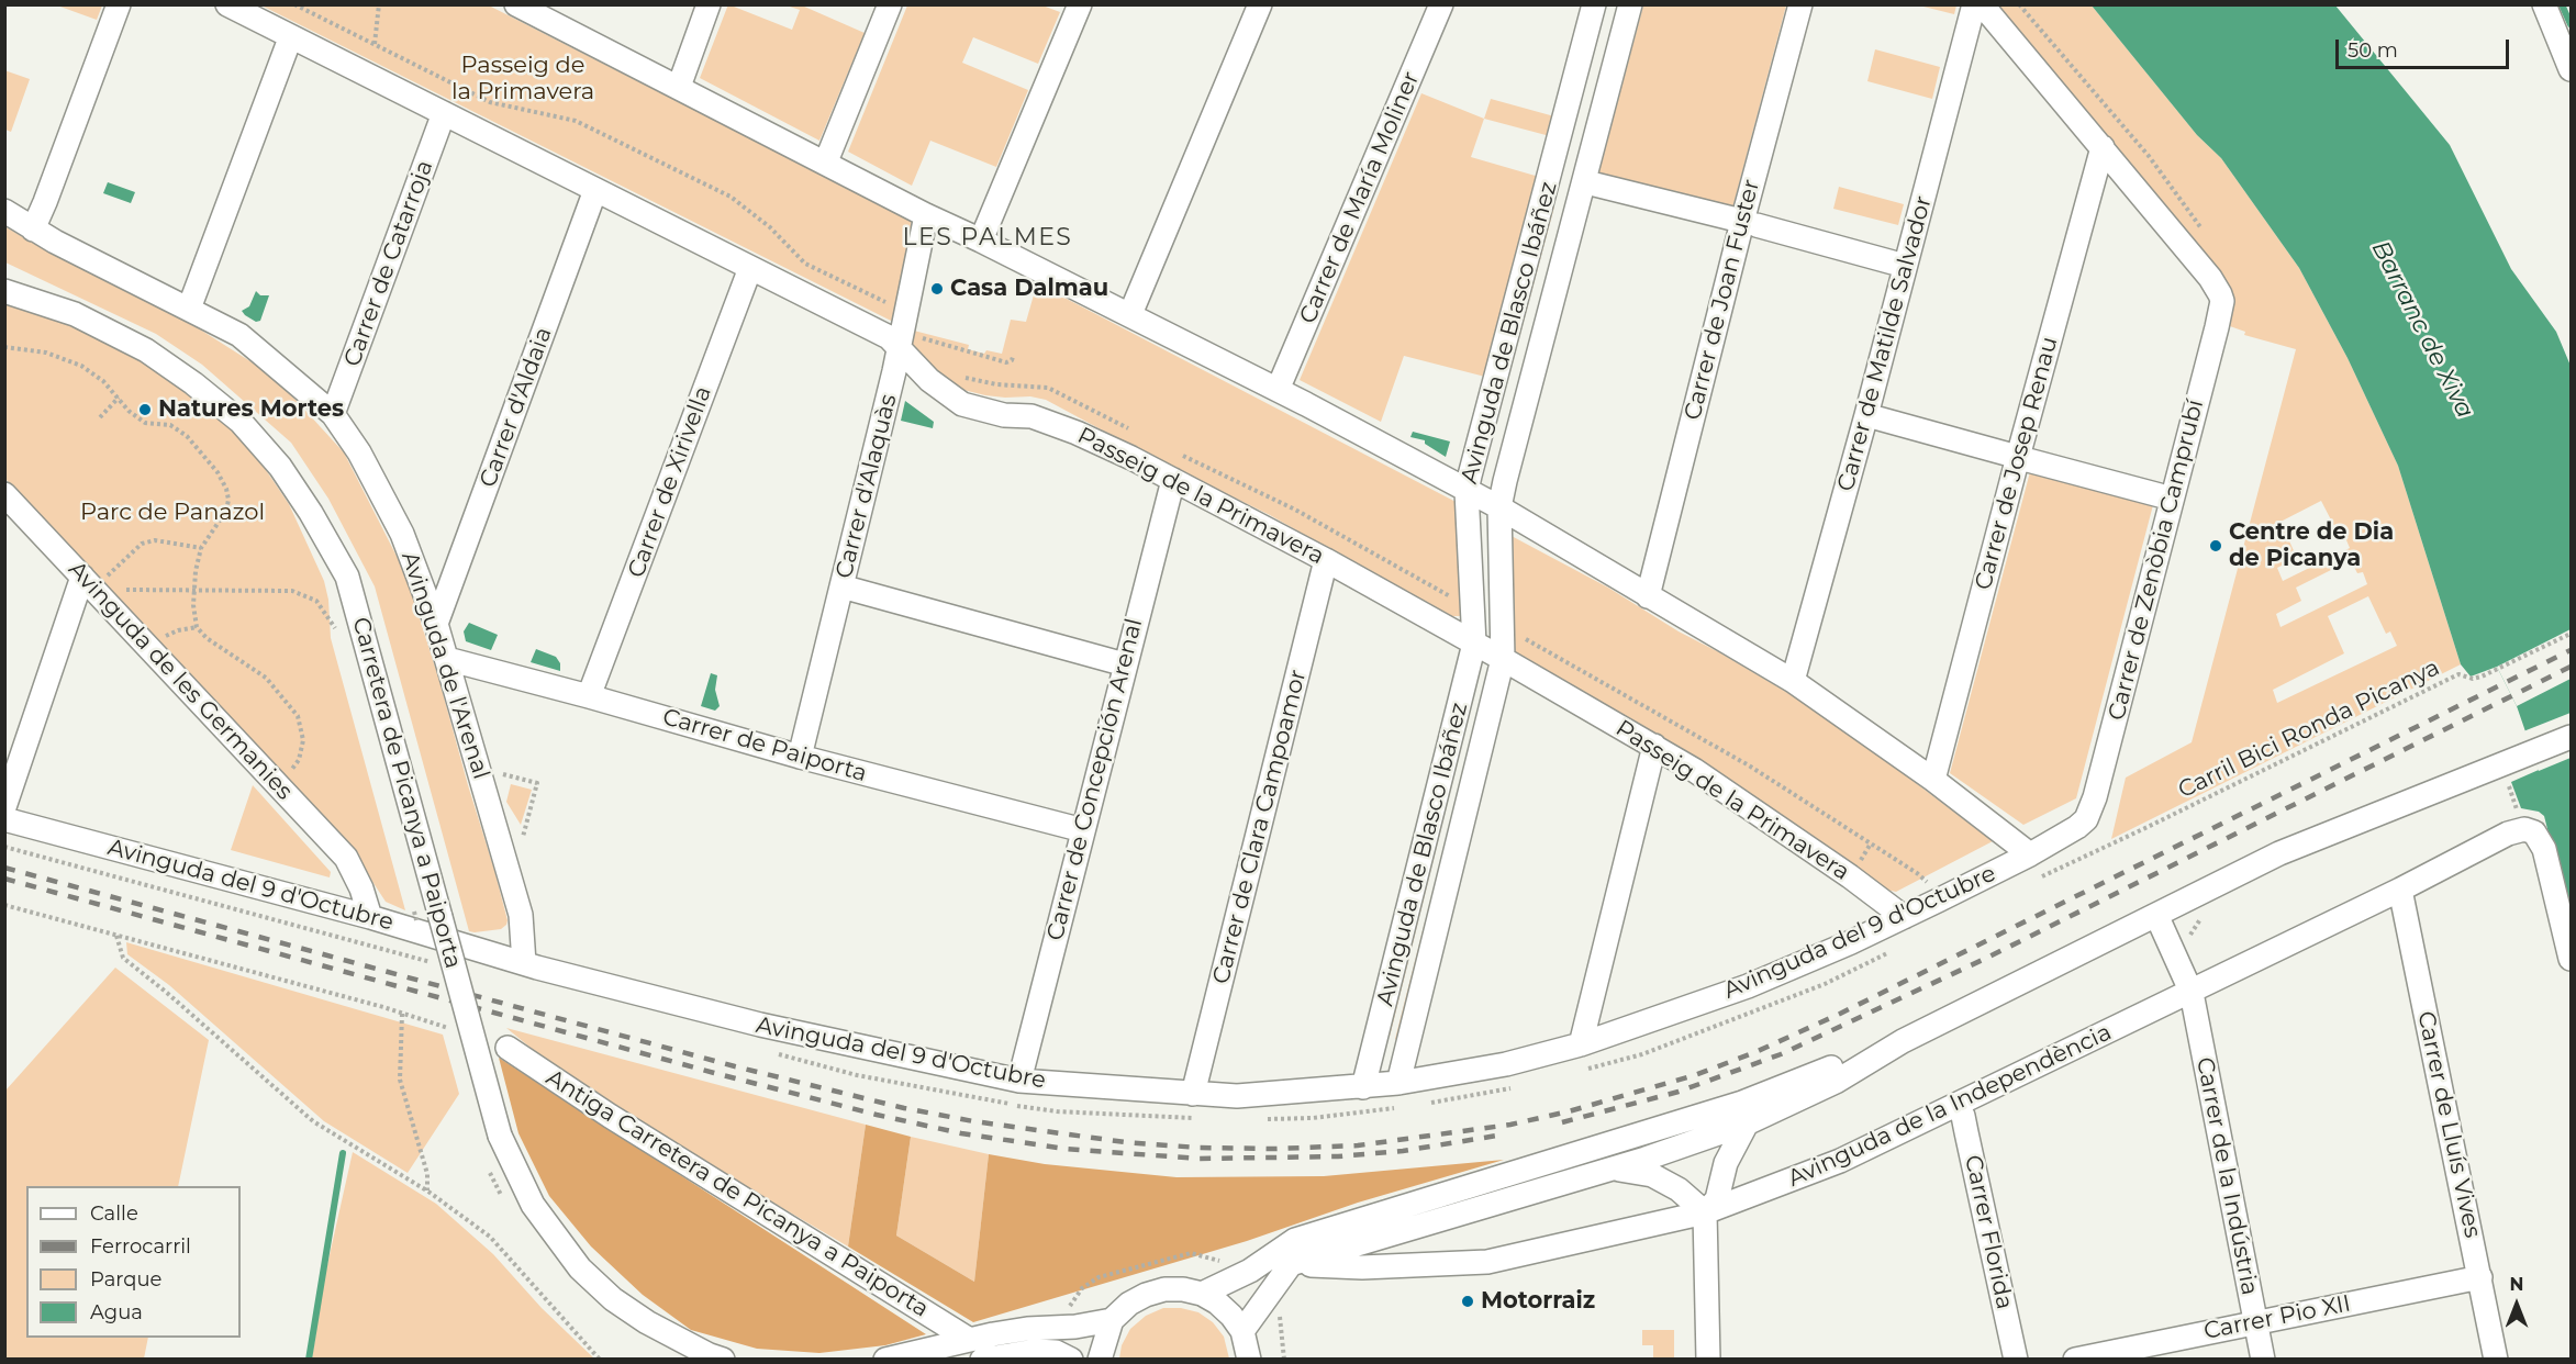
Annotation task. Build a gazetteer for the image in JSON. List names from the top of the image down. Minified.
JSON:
{"streets":{"street":["Carrer de María Moliner","Carrer de Catarroja","Carrer de Joan Fuster","Avinguda de Blasco Ibáñez","Carrer de Matilde Salvador","Carrer d'Aldaia","Carrer de Josep Renau","Carrer de Xirivella","Carrer d'Alaquàs","Passeig de la Primavera","Carrer de Zenòbia Camprubí","Avinguda de l'Arenal","Avinguda de les Germanies","Carrer de Paiporta","Carrer de Concepción Arenal","Carretera de Picanya a Paiporta","Carrer de Clara Campoamor","Avinguda del 9 d'Octubre","Avinguda de la Independència","Carrer de Lluís Vives","Carrer de la Indústria","Antiga Carretera de Picanya a Paiporta","Carrer Florida","Carrer Pio XII"],"path":["Carril Bici Ronda Picanya"]},"crossings":[["Carrer de Catarroja","Passeig de la Primavera"],["Carrer de Catarroja","Avinguda de l'Arenal"],["Avinguda de Blasco Ibáñez","Passeig de la Primavera"],["Avinguda de Blasco Ibáñez","Avinguda del 9 d'Octubre"],["Carrer d'Aldaia","Passeig de la Primavera"],["Carrer d'Aldaia","Avinguda de l'Arenal"],["Carrer de Josep Renau","Carrer de Zenòbia Camprubí"],["Carrer de Xirivella","Passeig de la Primavera"],["Carrer de Xirivella","Carrer de Paiporta"],["Carrer d'Alaquàs","Passeig de la Primavera"],["Carrer d'Alaquàs","Carrer de Paiporta"],["Passeig de la Primavera","Carrer de Concepción Arenal"],["Passeig de la Primavera","Carrer de Clara Campoamor"],["Passeig de la Primavera","Avinguda del 9 d'Octubre"],["Carrer de Zenòbia Camprubí","Avinguda del 9 d'Octubre"],["Avinguda de l'Arenal","Carrer de Paiporta"],["Avinguda de l'Arenal","Avinguda del 9 d'Octubre"],["Avinguda de les Germanies","Avinguda del 9 d'Octubre"],["Carrer de Paiporta","Carrer de Concepción Arenal"],["Carrer de Concepción Arenal","Avinguda del 9 d'Octubre"],["Carrer de Clara Campoamor","Avinguda del 9 d'Octubre"],["Avinguda de la Independència","Carrer de Lluís Vives"],["Avinguda de la Independència","Carrer de la Indústria"],["Avinguda de la Independència","Carrer Florida"],["Carrer de Lluís Vives","Carrer Pio XII"],["Carrer de la Indústria","Carrer Pio XII"]],"districts":["LES PALMES"],"water":["Barranc de Xiva"],"parks":["Passeig de la Primavera","Parc de Panazol"],"places":["Casa Dalmau","Natures Mortes","Centre de Dia de Picanya","Motorraiz"],"legend":["Calle","Ferrocarril","Parque","Agua"],"scale_bar":"50 m","north":"top"}
